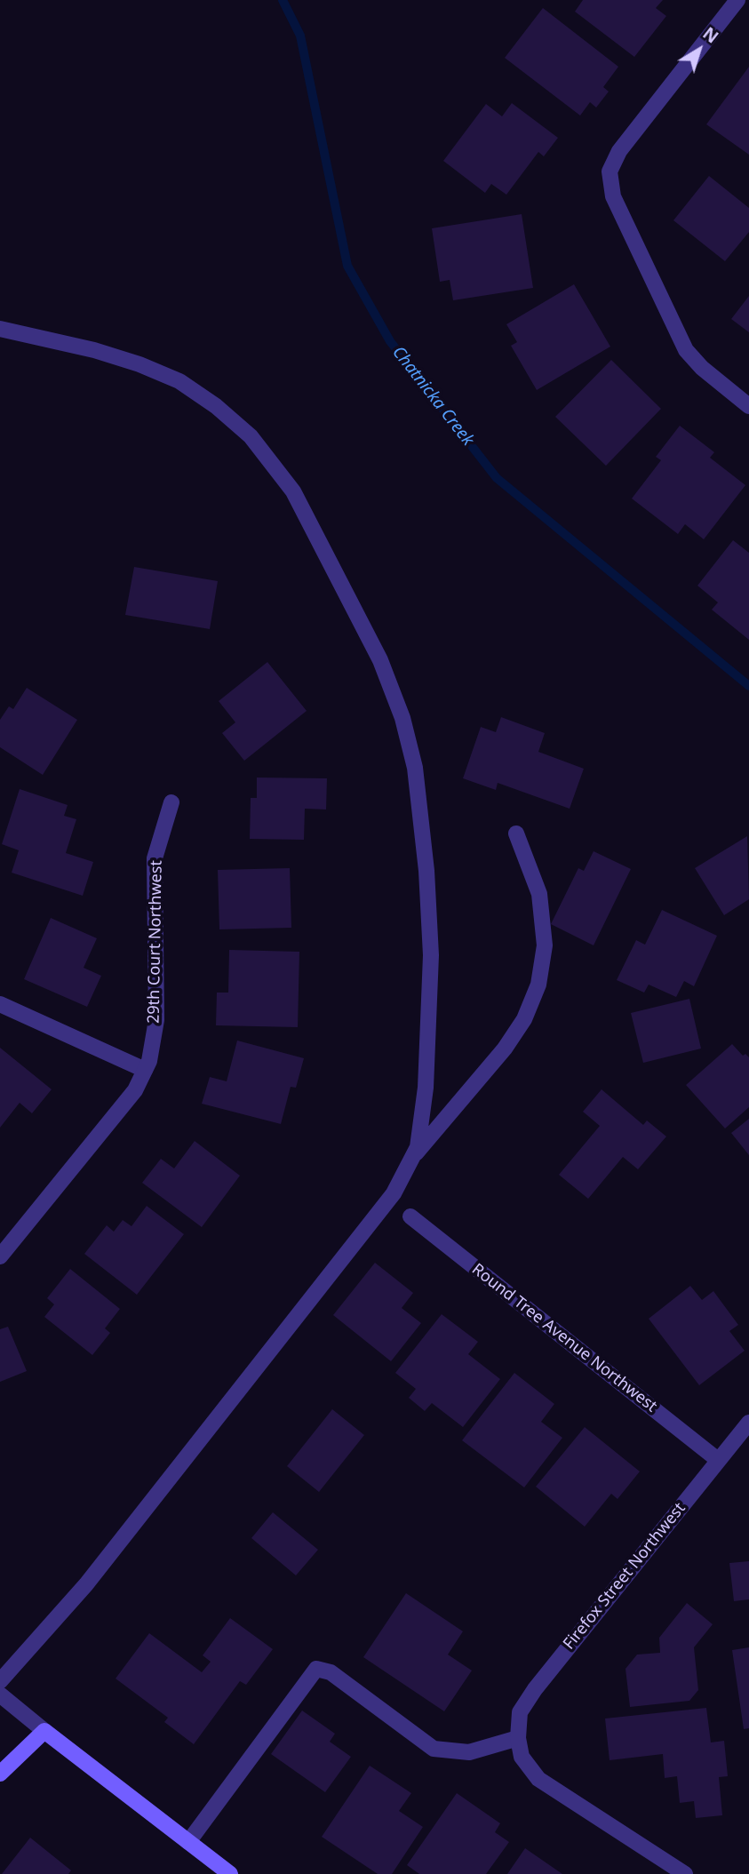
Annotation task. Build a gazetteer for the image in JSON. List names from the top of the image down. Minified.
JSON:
{"streets":{"street":["29th Court Northwest","Round Tree Avenue Northwest","Firefox Street Northwest"]},"crossings":[["Round Tree Avenue Northwest","Firefox Street Northwest"]],"water":["Chatnicka Creek"],"north":"top right"}
